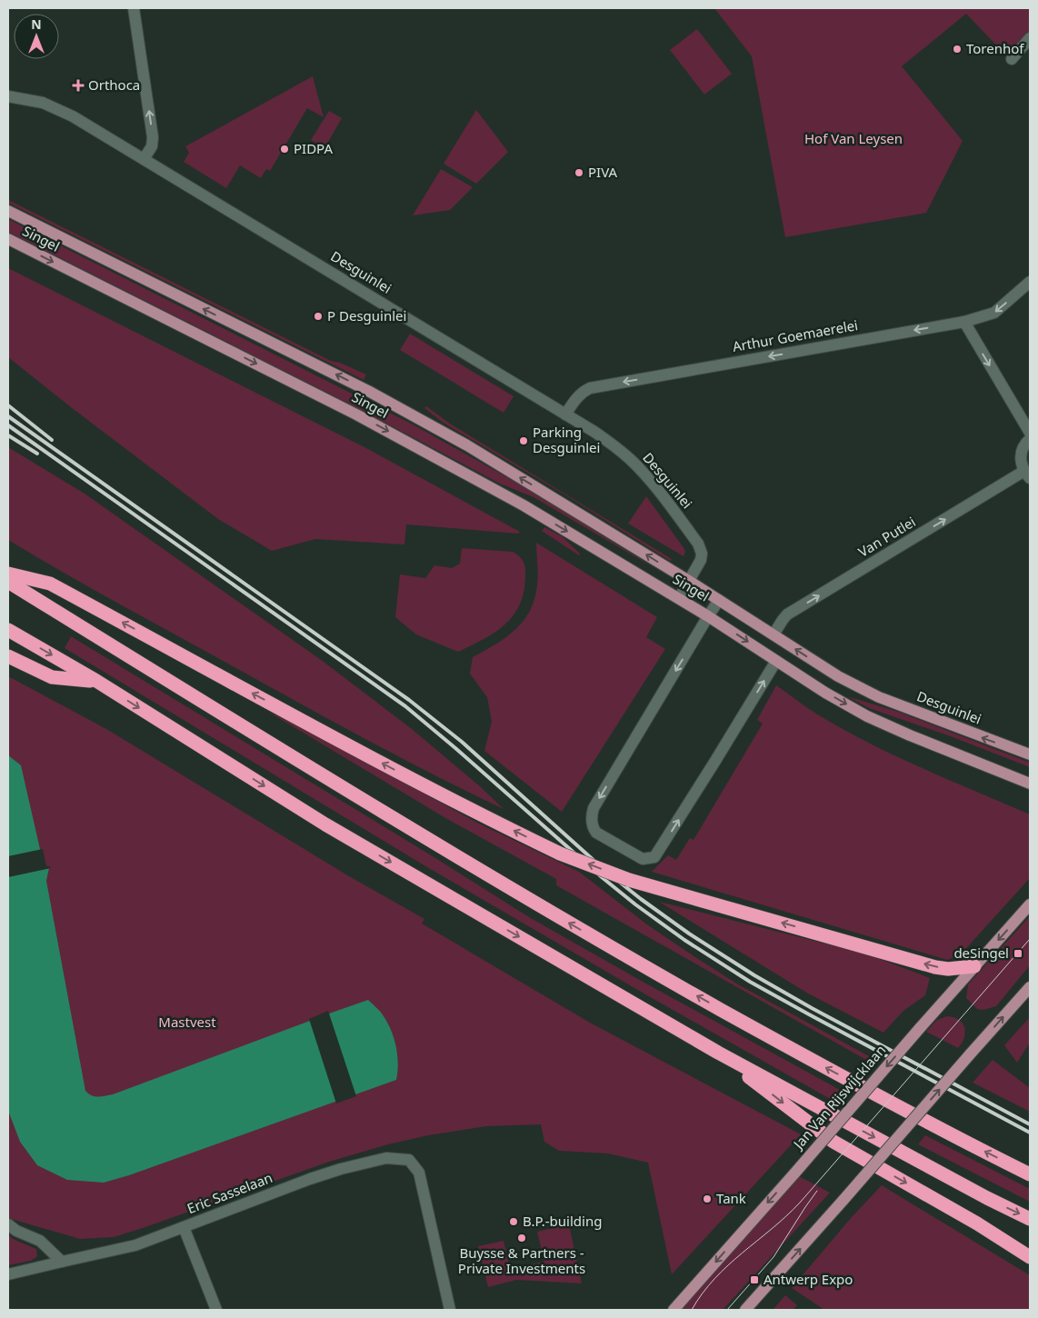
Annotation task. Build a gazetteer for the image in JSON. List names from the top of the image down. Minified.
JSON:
{"streets":{"main road":["Singel","Desguinlei","Jan Van Rijswijcklaan"],"street":["Arthur Goemaerelei","Van Putlei","Eric Sasselaan"]},"crossings":[["Singel","Desguinlei"],["Desguinlei","Arthur Goemaerelei"],["Desguinlei","Van Putlei"]],"one_way":["Arthur Goemaerelei","Van Putlei"],"parks":["Hof Van Leysen","Mastvest"],"places":{"other":["Torenhof","PIDPA","PIVA","P Desguinlei","Parking Desguinlei","Tank","B.P.-building","Buysse & Partners - Private Investments"],"health":["Orthoca"],"transit":["deSingel","Antwerp Expo"]},"north":"top"}
